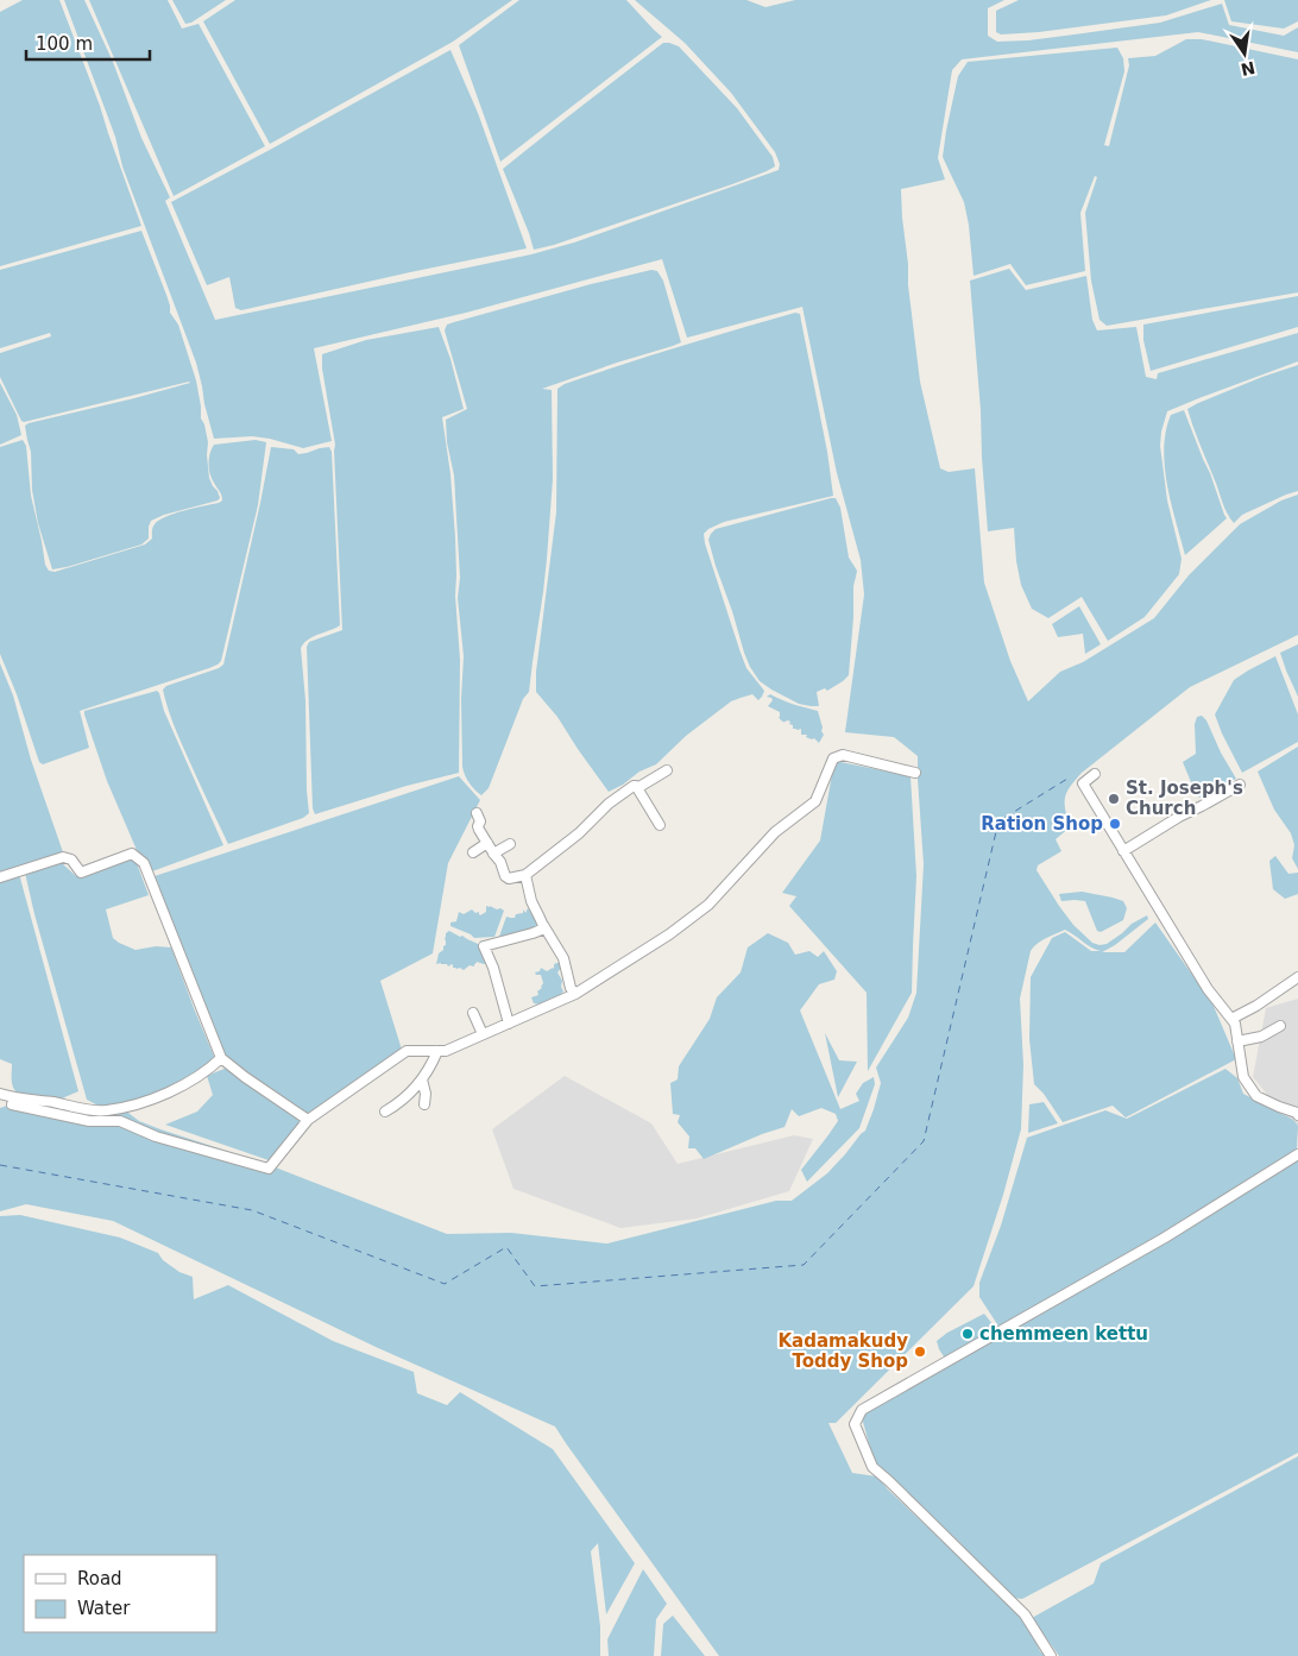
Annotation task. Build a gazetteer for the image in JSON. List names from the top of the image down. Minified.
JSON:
{"places":["St. Joseph's Church","Ration Shop","chemmeen kettu","Kadamakudy Toddy Shop"],"legend":["Road","Water"],"scale_bar":"100 m","north":"bottom"}
